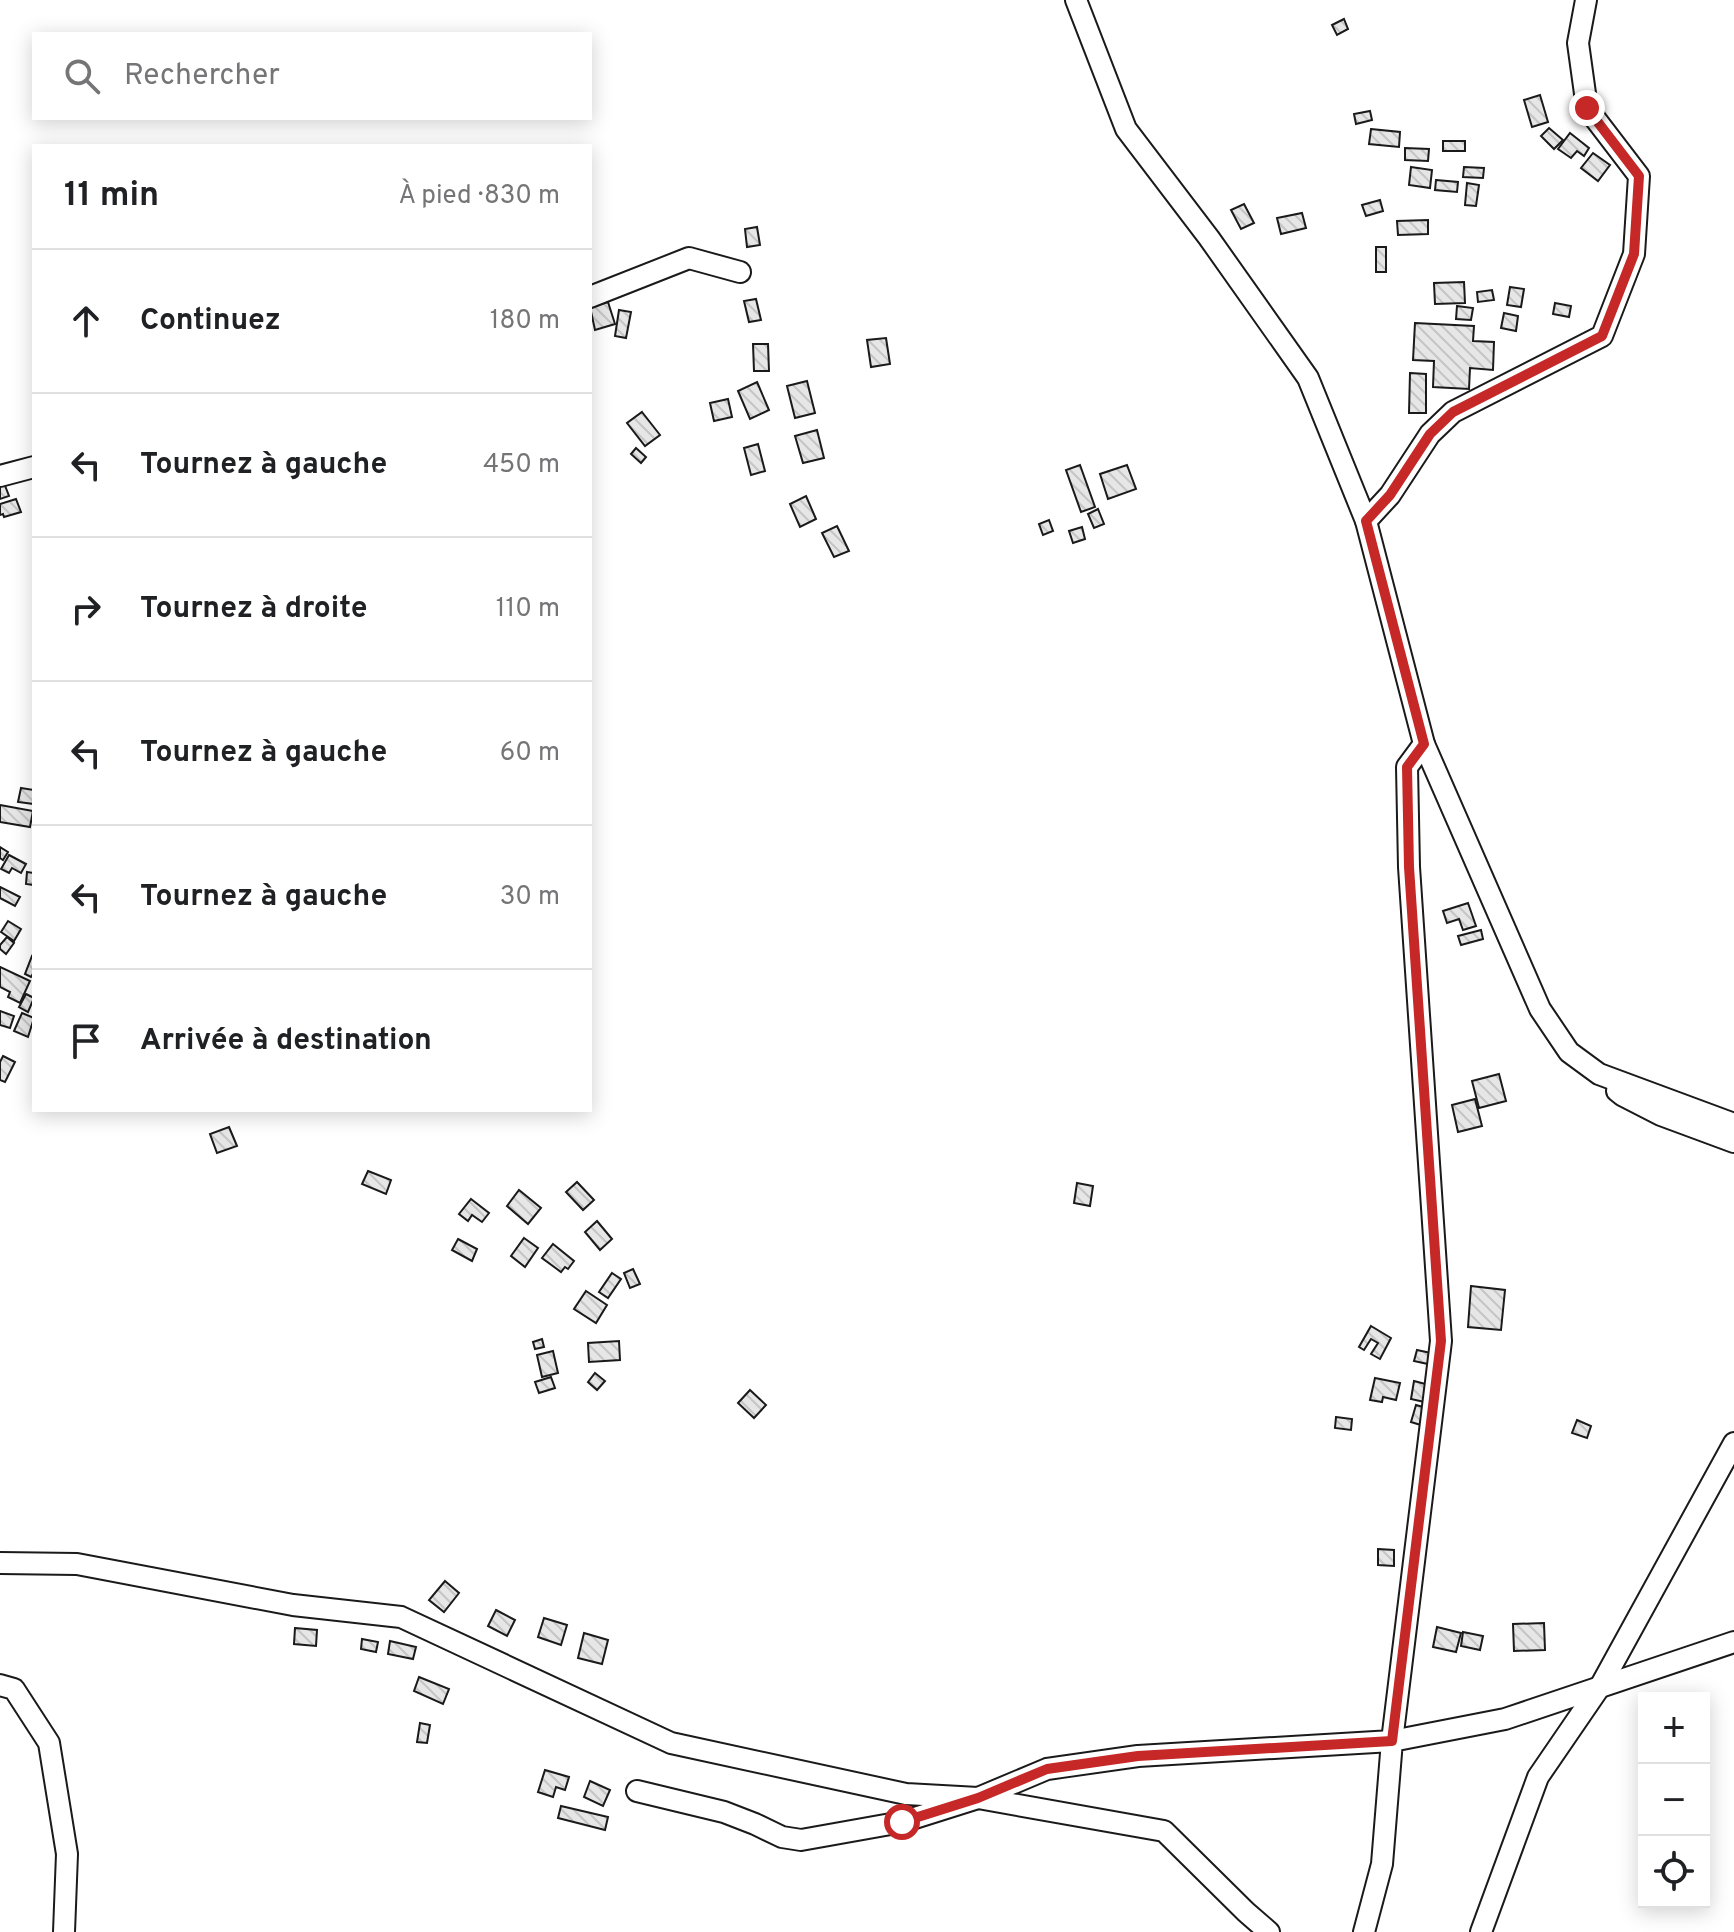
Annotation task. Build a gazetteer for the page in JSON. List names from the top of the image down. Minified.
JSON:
{"page":{"search":"Rechercher","heading":["11 min","À pied · 830 m"],"list":[["Continuez","180 m"],["Tournez à gauche","450 m"],["Tournez à droite","110 m"],["Tournez à gauche","60 m"],["Tournez à gauche","30 m"],"Arrivée à destination"],"map_buttons":["+","−"]}}
